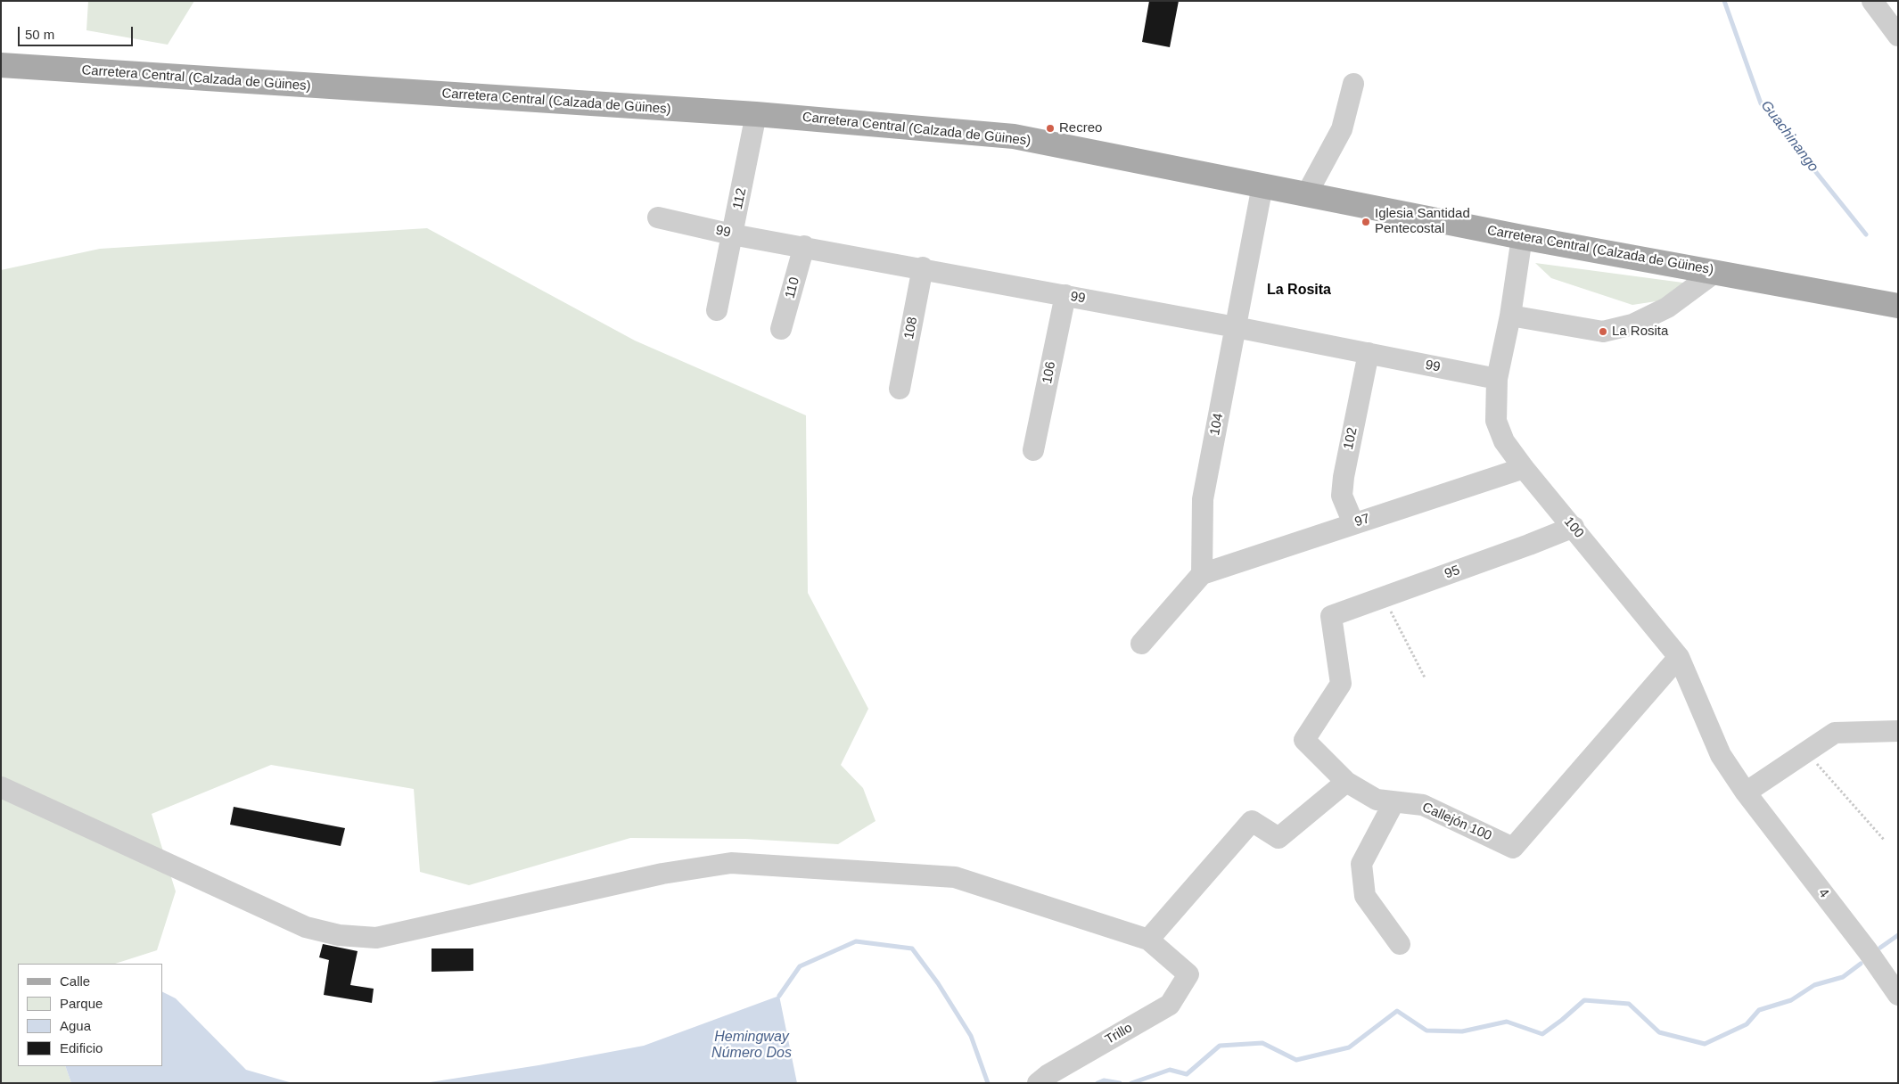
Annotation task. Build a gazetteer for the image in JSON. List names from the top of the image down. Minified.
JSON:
{"streets":{"main road":["Carretera Central (Calzada de Güines)"],"street":["112","99","110","108","106","104","102","97","100","95","Callejón 100","4","Trillo"]},"crossings":[["Carretera Central (Calzada de Güines)","112"],["Carretera Central (Calzada de Güines)","104"],["Carretera Central (Calzada de Güines)","100"],["112","99"],["99","110"],["99","108"],["99","106"],["99","104"],["99","102"],["99","100"],["104","97"],["102","97"],["97","100"],["100","95"],["100","Callejón 100"],["100","4"],["95","Callejón 100"]],"districts":["La Rosita"],"water":["Guachinango","Hemingway Número Dos"],"places":["Recreo","Iglesia Santidad Pentecostal","La Rosita"],"legend":["Calle","Parque","Agua","Edificio"],"scale_bar":"50 m"}
